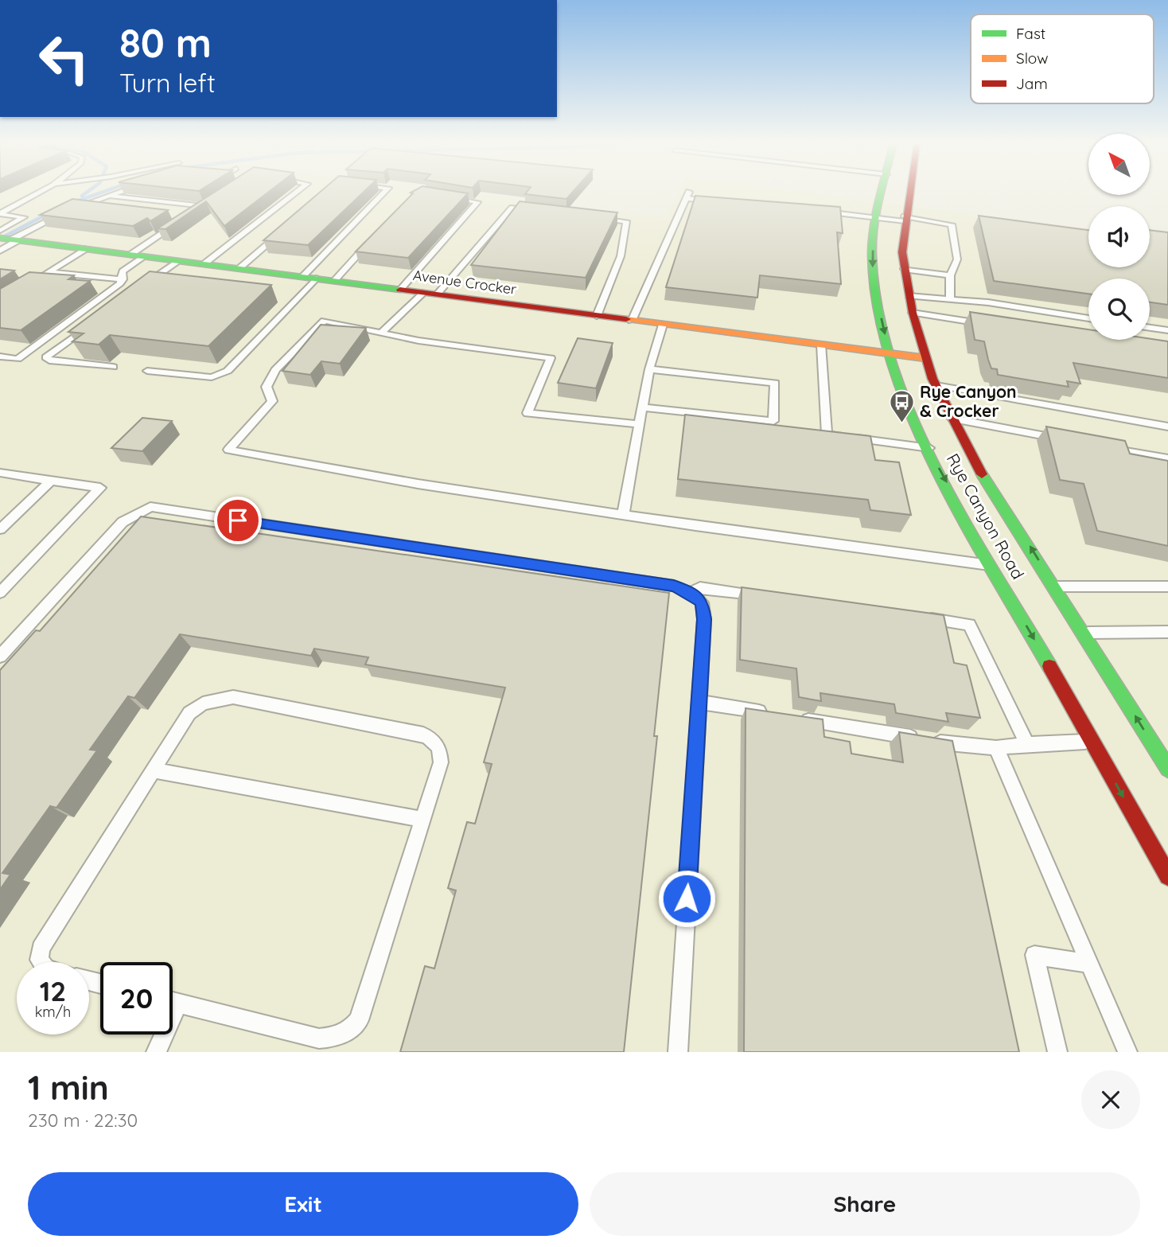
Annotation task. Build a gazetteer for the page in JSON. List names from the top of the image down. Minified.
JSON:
{"streets":{"main road":["Avenue Crocker","Rye Canyon Road"]},"crossings":[["Avenue Crocker","Rye Canyon Road"]],"places":{"bus stop":["Rye Canyon & Crocker"]},"legend":["Fast","Slow","Jam"],"north":"top left","page":{"turn":["80 m","Turn left"],"speed":"12 km/h","limit":"20","heading":["1 min","230 m · 22:30"],"buttons":["Exit","Share"]}}
